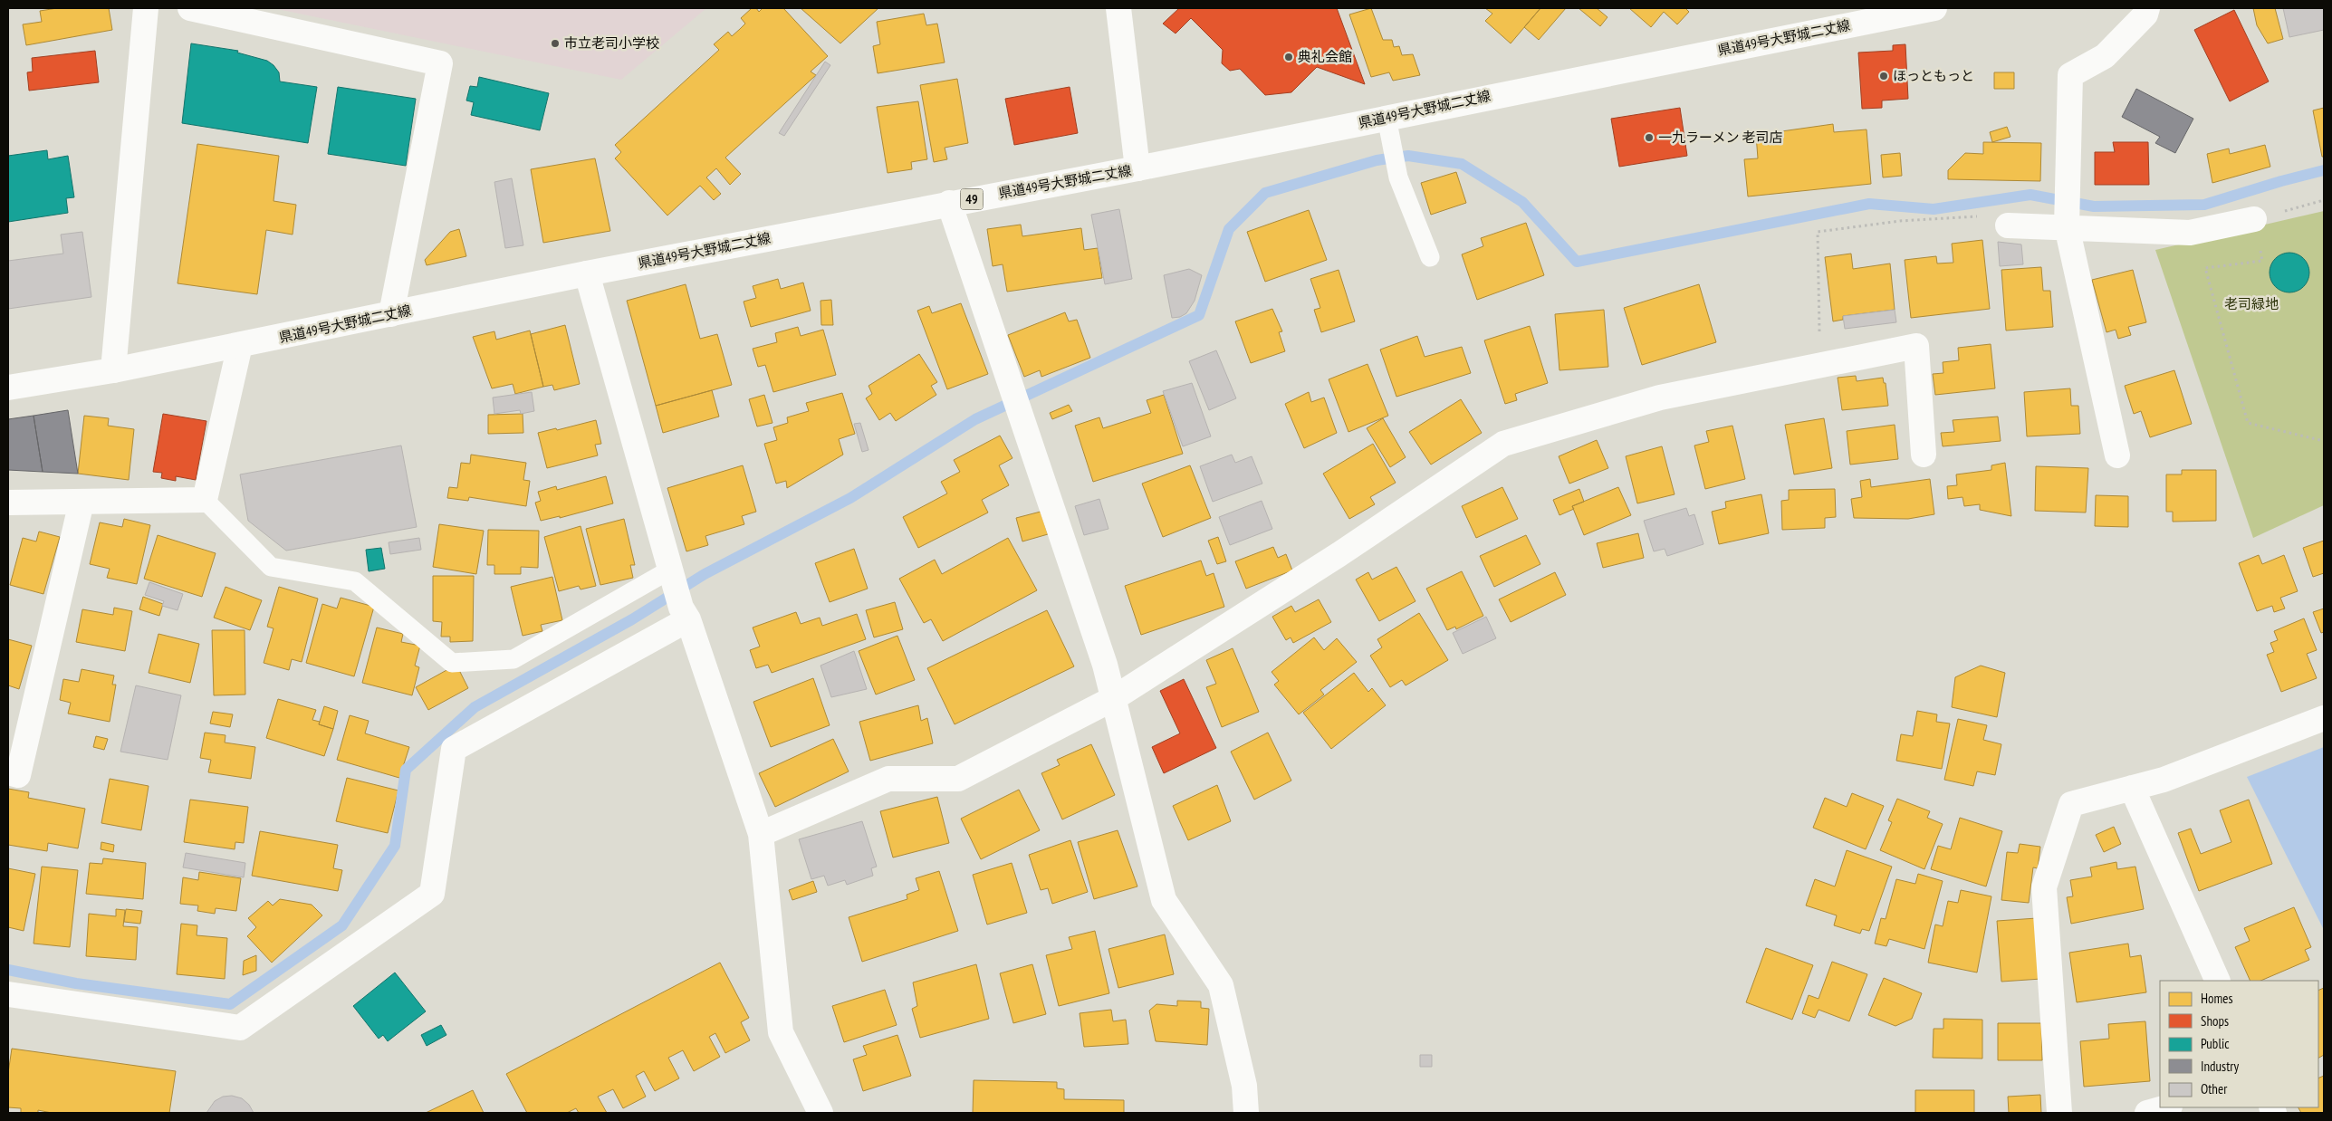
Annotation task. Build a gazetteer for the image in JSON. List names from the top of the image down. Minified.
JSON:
{"streets":{"street":["県道49号大野城二丈線","49"]},"parks":["老司緑地"],"places":["市立老司小学校","典礼会館","ほっともっと","一九ラーメン 老司店"],"legend":["Homes","Shops","Public","Industry","Other"]}
